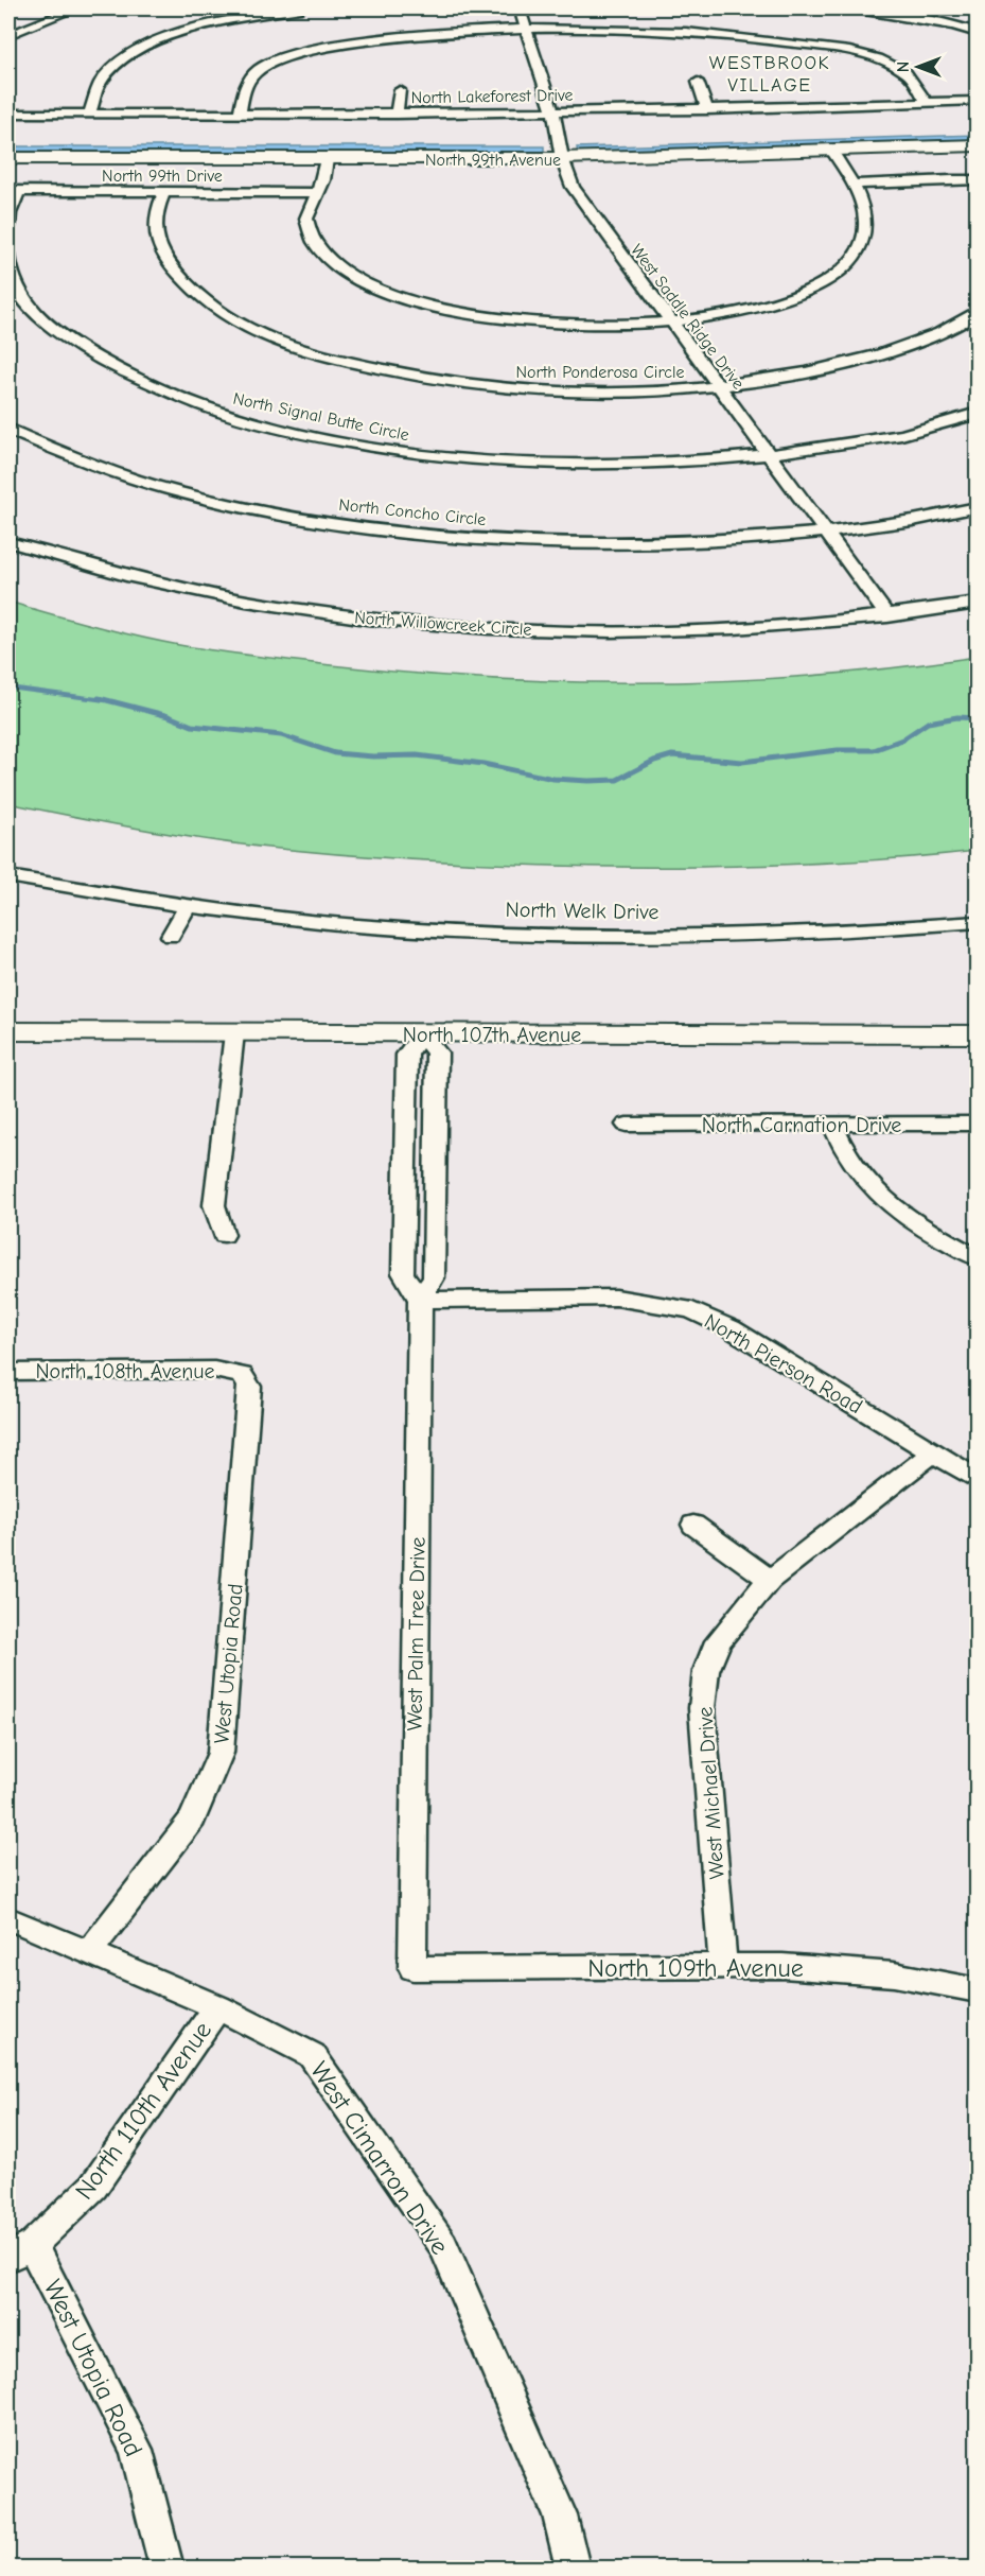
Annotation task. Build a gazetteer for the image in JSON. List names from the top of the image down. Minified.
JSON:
{"streets":{"main road":["North 99th Avenue","North 107th Avenue"],"street":["North Lakeforest Drive","North 99th Drive","West Saddle Ridge Drive","North Ponderosa Circle","North Signal Butte Circle","North Concho Circle","North Willowcreek Circle","North Welk Drive","North Carnation Drive","North Pierson Road","North 108th Avenue","West Palm Tree Drive","West Utopia Road","West Michael Drive","North 109th Avenue","North 110th Avenue","West Cimarron Drive"]},"crossings":[["North Lakeforest Drive","West Saddle Ridge Drive"],["North 99th Avenue","West Saddle Ridge Drive"],["North 99th Drive","North Ponderosa Circle"],["West Saddle Ridge Drive","North Ponderosa Circle"],["West Saddle Ridge Drive","North Signal Butte Circle"],["West Saddle Ridge Drive","North Concho Circle"],["West Saddle Ridge Drive","North Willowcreek Circle"],["North 107th Avenue","West Palm Tree Drive"],["North Pierson Road","West Palm Tree Drive"],["North Pierson Road","West Michael Drive"],["North 108th Avenue","West Utopia Road"],["West Palm Tree Drive","North 109th Avenue"],["West Utopia Road","North 110th Avenue"],["West Utopia Road","West Cimarron Drive"],["West Michael Drive","North 109th Avenue"],["North 110th Avenue","West Cimarron Drive"]],"districts":["WESTBROOK VILLAGE"],"north":"left"}
